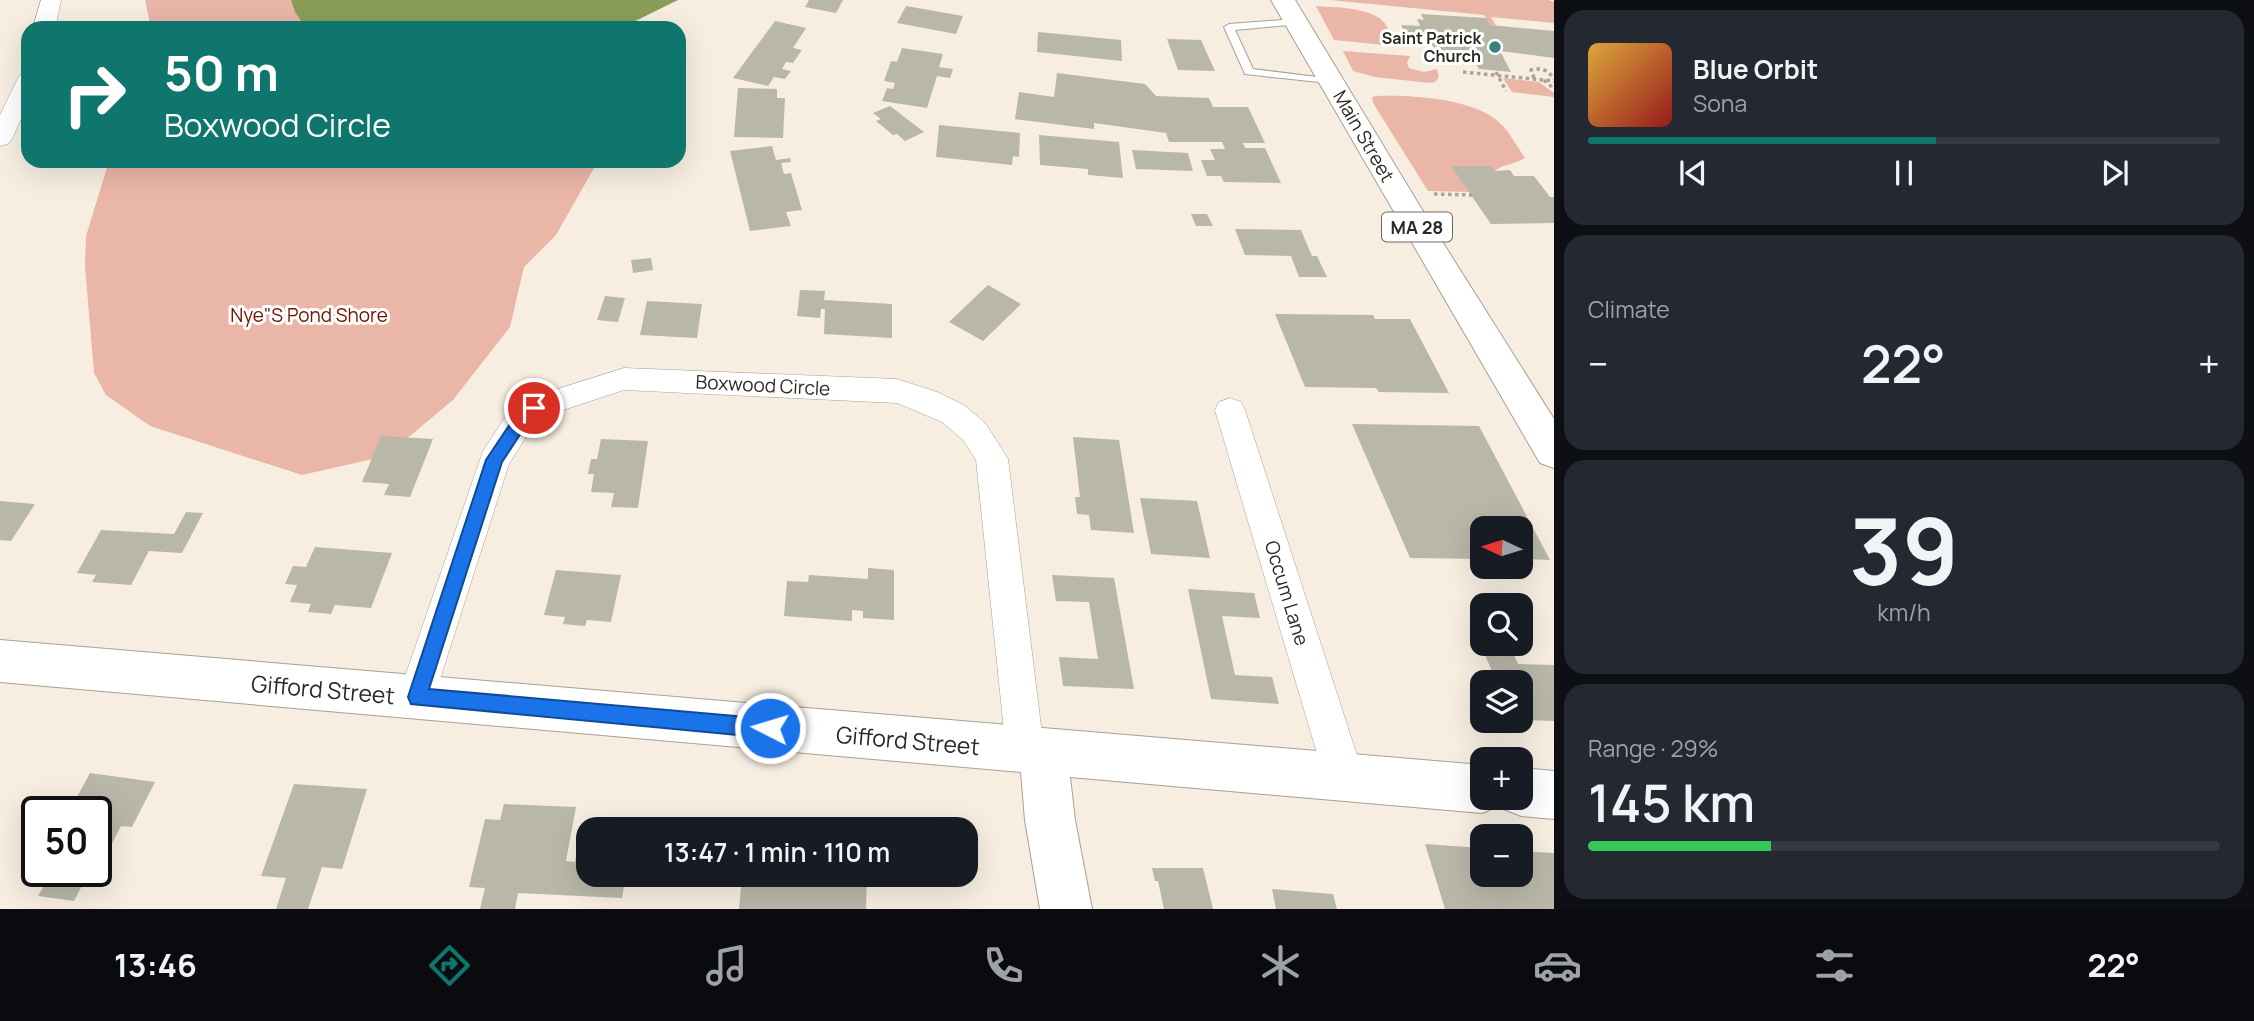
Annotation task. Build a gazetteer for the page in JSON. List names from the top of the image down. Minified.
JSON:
{"streets":{"main road":["Main Street","MA 28","Gifford Street"],"street":["Boxwood Circle","Occum Lane"]},"crossings":[["Boxwood Circle","Gifford Street"],["Occum Lane","Gifford Street"]],"parks":["Nye\"S Pond Shore"],"places":["Saint Patrick Church"],"north":"left","page":{"turn":["50 m","Boxwood Circle"],"song":["Blue Orbit","Sona"],"tile":["Climate",["39","km/h"],["Range · 29%","145 km"]],"heat":["−","22°","+"],"map_buttons":["+","−"],"limit":"50","trip":"13:47 · 1 min · 110 m","tabs":["13:46","22°"]}}
